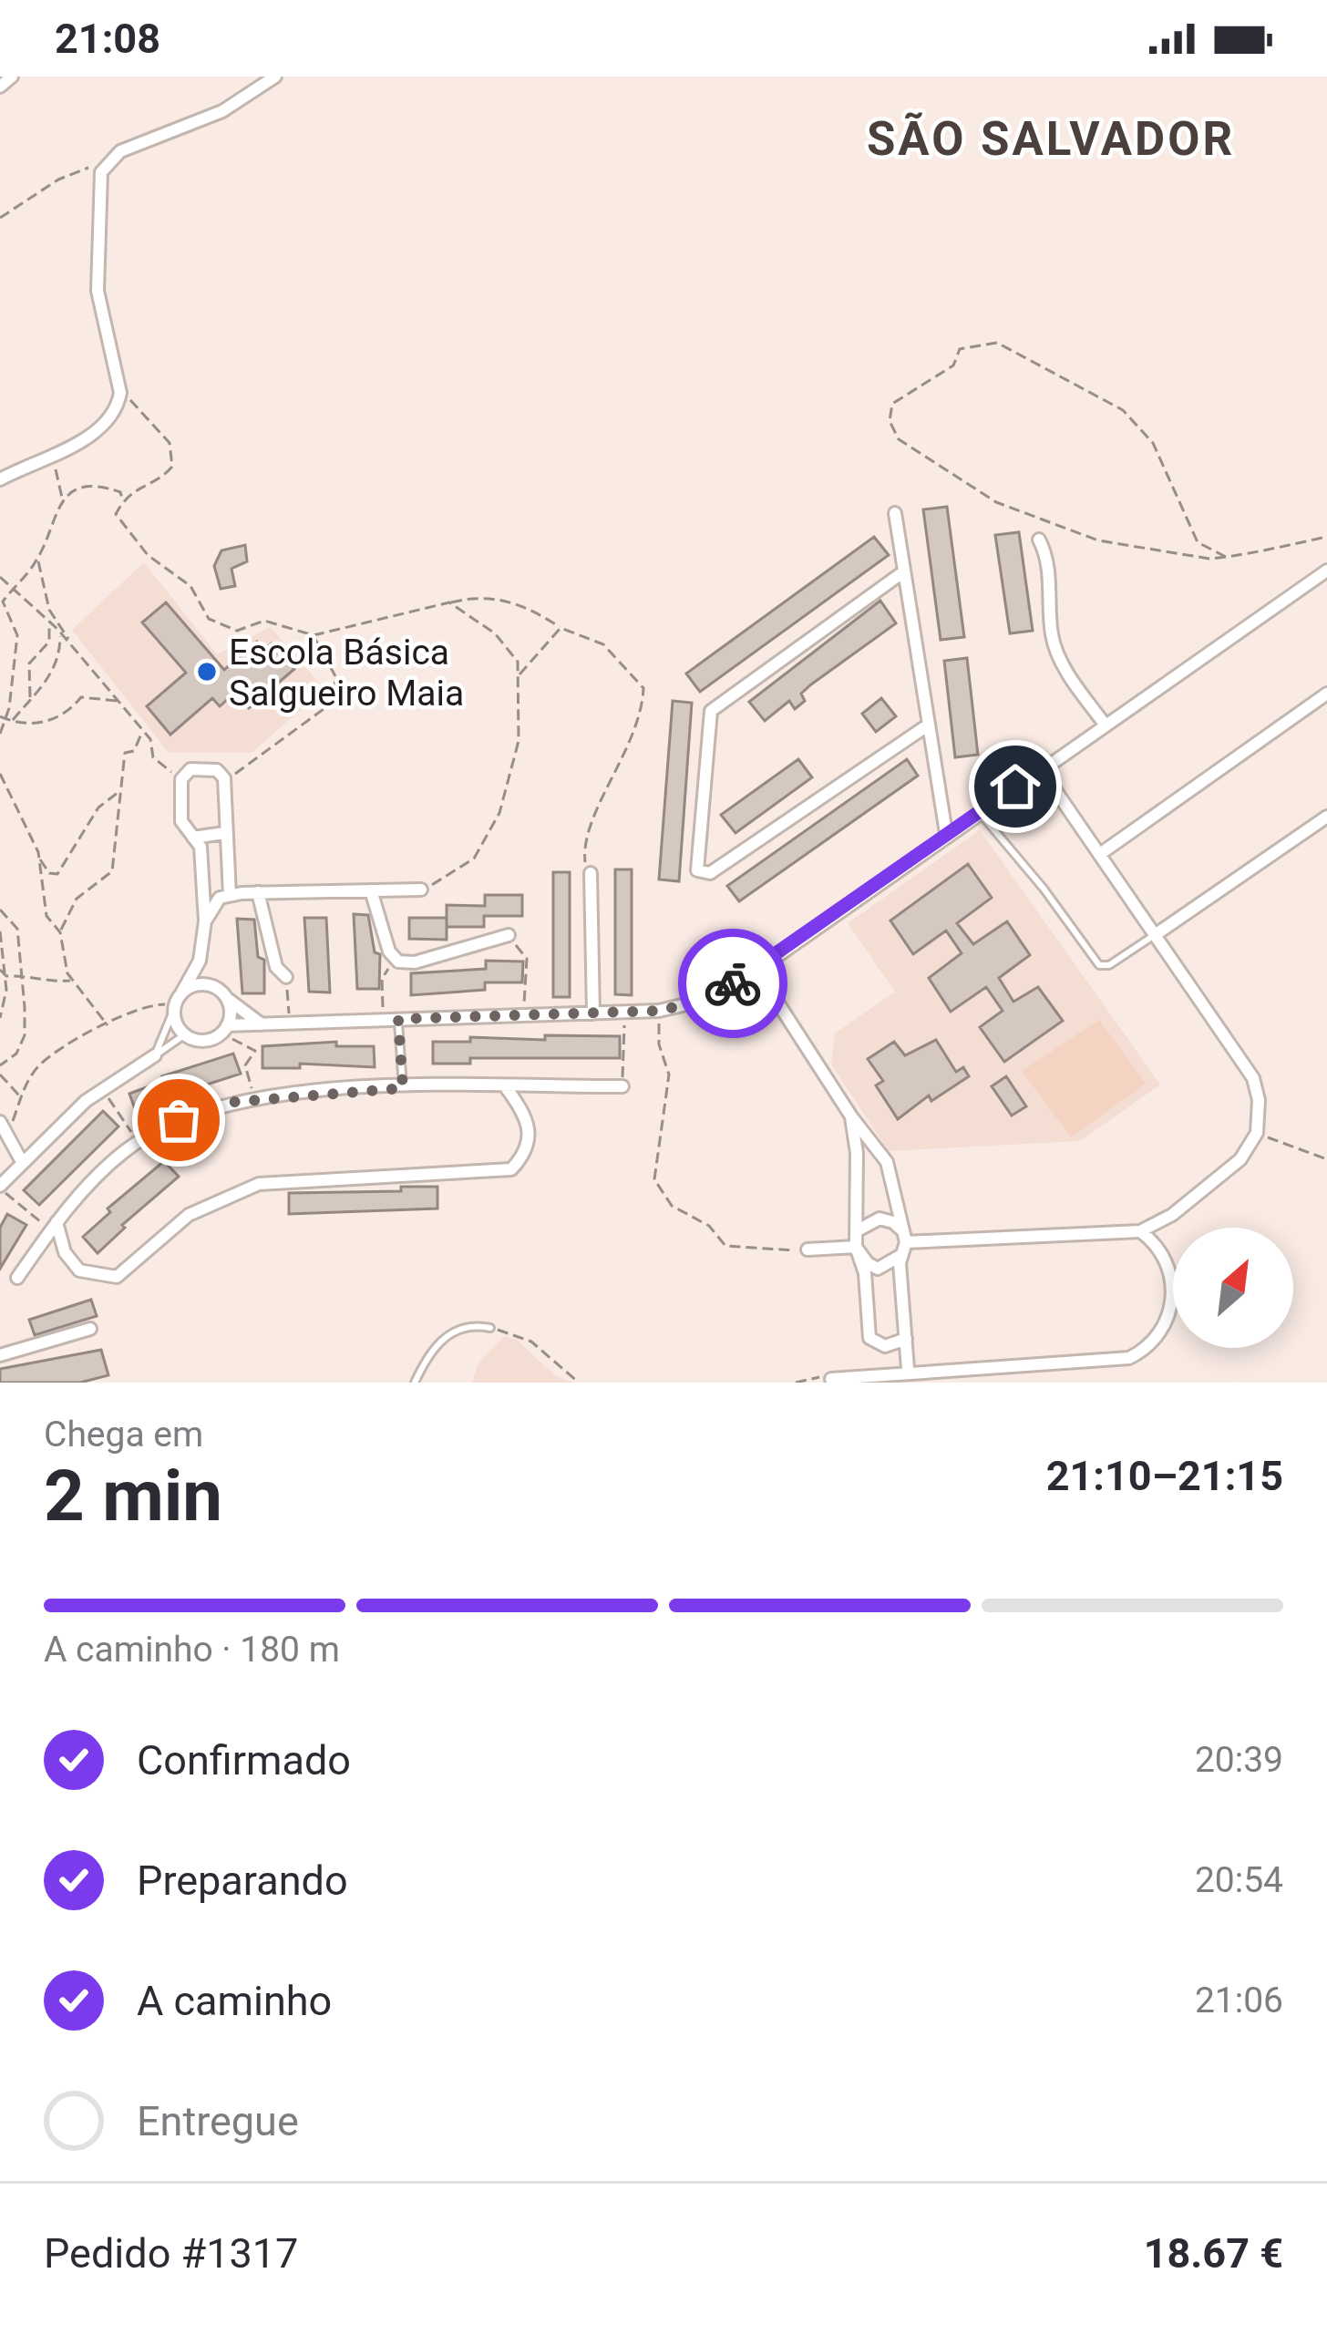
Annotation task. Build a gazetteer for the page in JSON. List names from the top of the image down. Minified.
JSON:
{"districts":["SÃO SALVADOR"],"places":["Escola Básica Salgueiro Maia"],"north":"top right","page":{"status":"21:08","heading":["2 min","Chega em","21:10–21:15"],"panel":["Pedido #1317","18.67 €"],"bar":"A caminho · 180 m","list":[["Confirmado","20:39"],["Preparando","20:54"],["A caminho","21:06"],"Entregue"]}}
